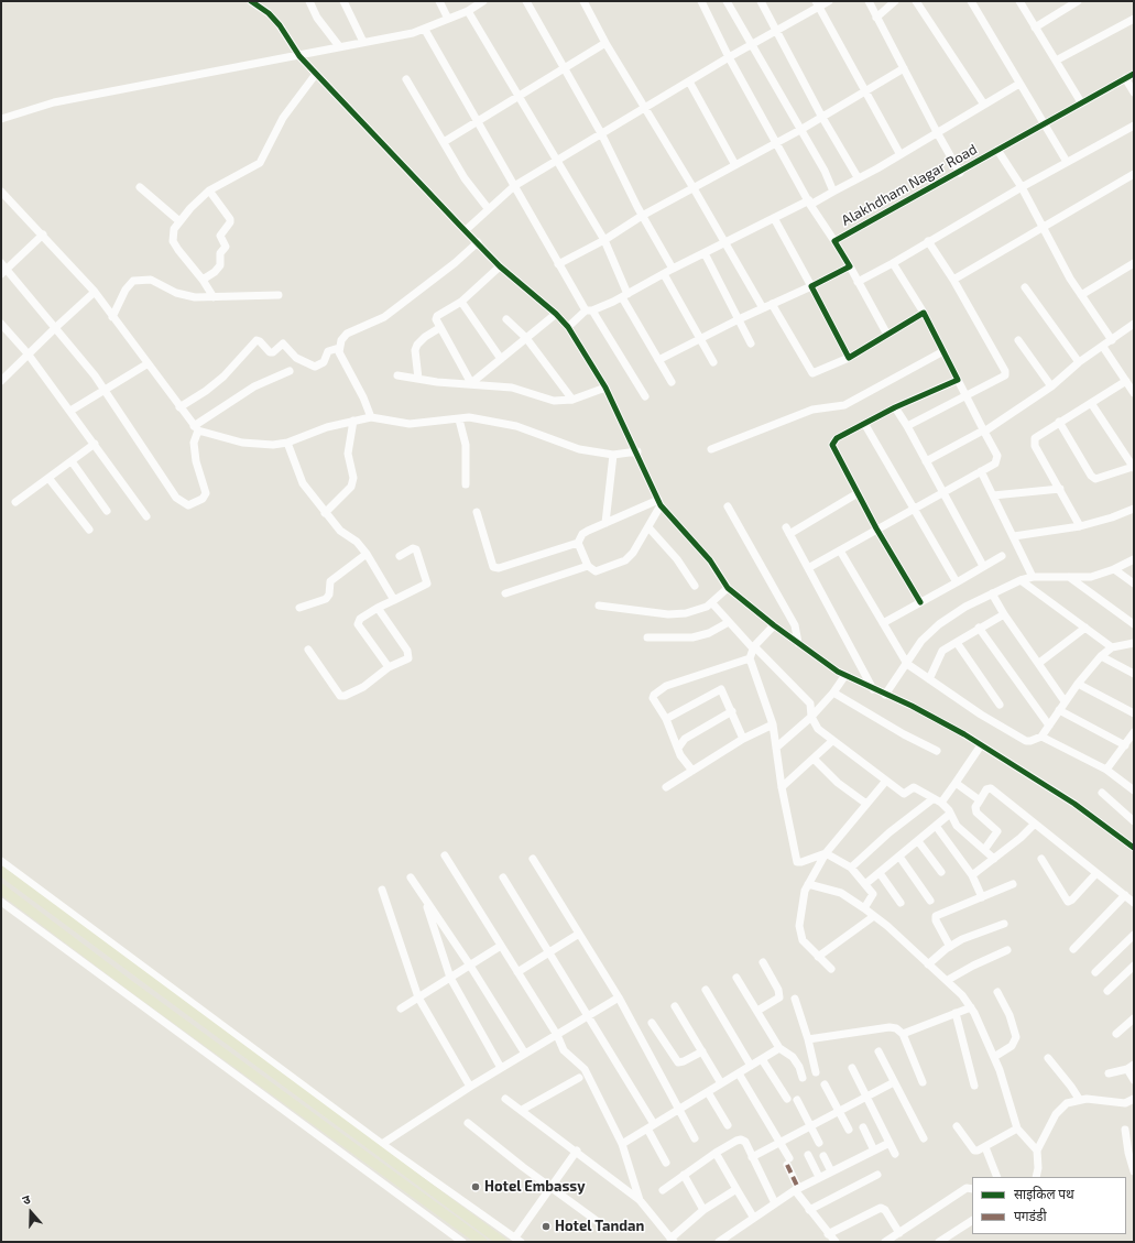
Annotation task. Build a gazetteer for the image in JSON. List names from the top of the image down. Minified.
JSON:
{"streets":{"street":["Alakhdham Nagar Road"]},"places":["Hotel Embassy","Hotel Tandan"],"legend":["साइकिल पथ","पगडंडी"],"north":"top"}
